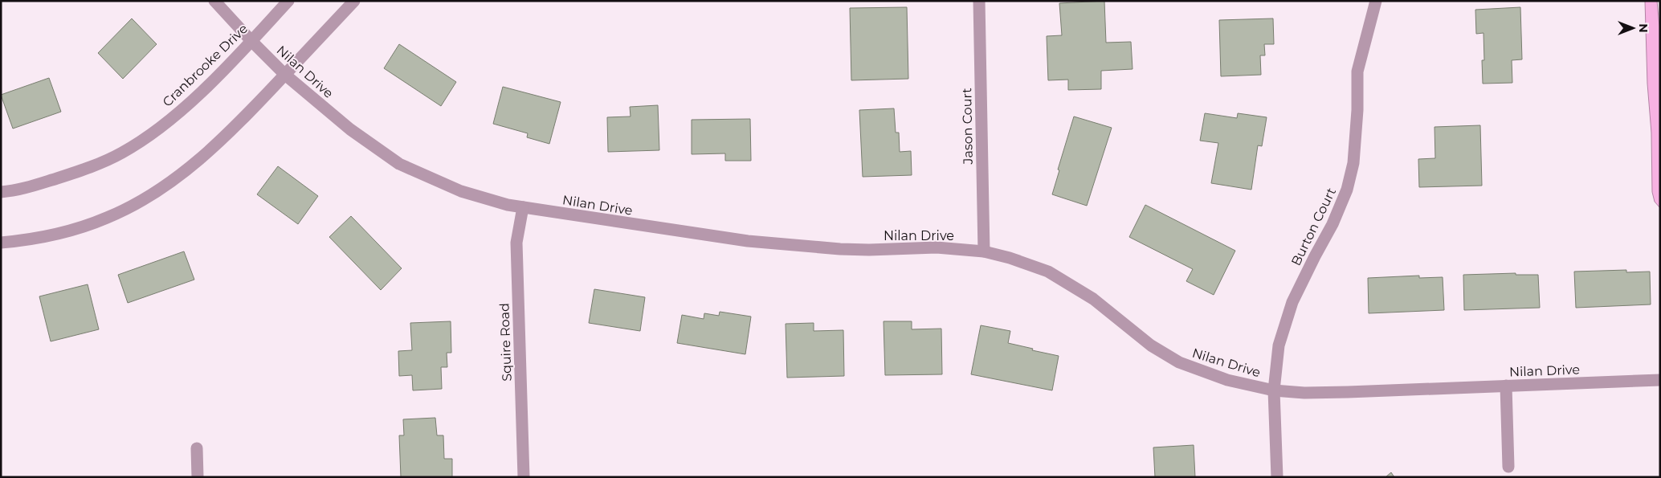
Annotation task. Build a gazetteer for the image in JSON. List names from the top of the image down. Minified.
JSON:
{"streets":{"street":["Cranbrooke Drive","Nilan Drive","Jason Court","Burton Court","Squire Road"]},"crossings":[["Cranbrooke Drive","Nilan Drive"],["Nilan Drive","Jason Court"],["Nilan Drive","Burton Court"],["Nilan Drive","Squire Road"]],"north":"right"}
